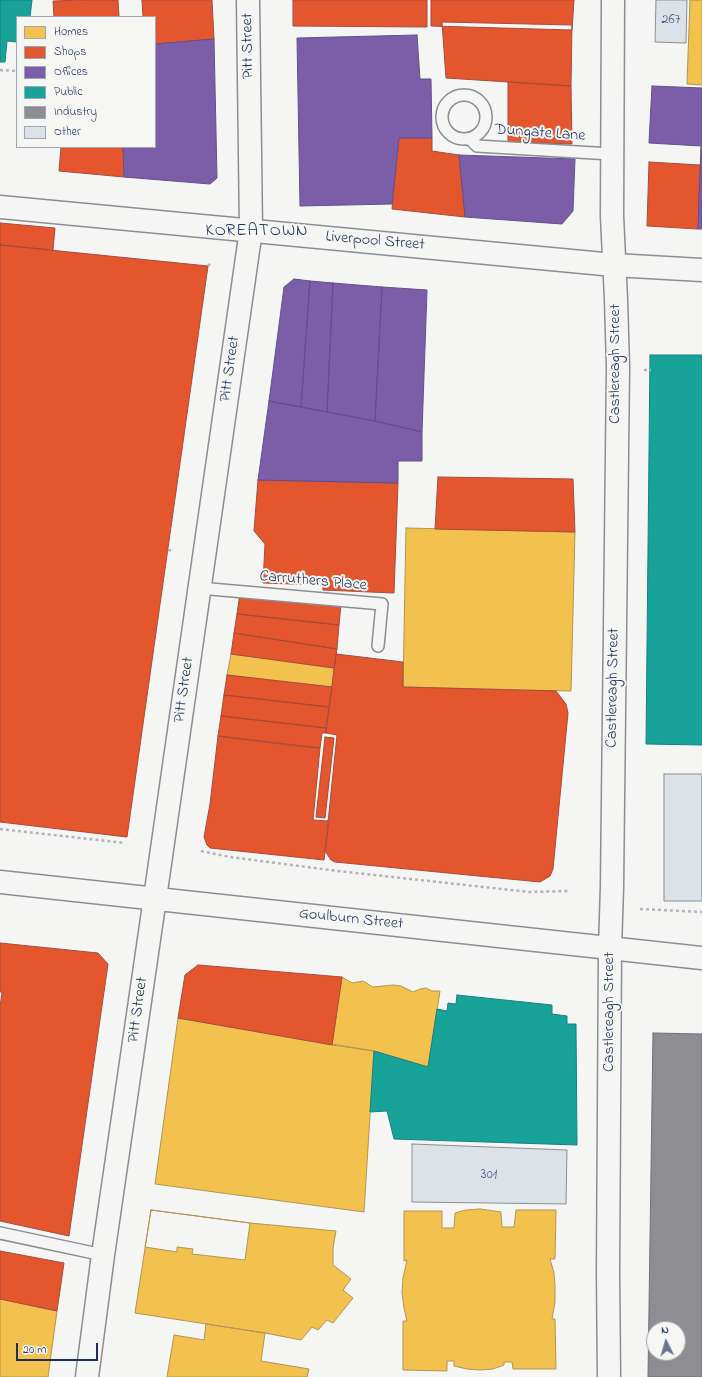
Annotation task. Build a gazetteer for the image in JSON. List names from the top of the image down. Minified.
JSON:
{"streets":{"street":["Pitt Street","Liverpool Street","Castlereagh Street","Goulburn Street"],"lane":["Dungate Lane","Carruthers Place"]},"crossings":[["Pitt Street","Liverpool Street"],["Pitt Street","Carruthers Place"],["Pitt Street","Goulburn Street"],["Dungate Lane","Castlereagh Street"],["Liverpool Street","Castlereagh Street"],["Castlereagh Street","Goulburn Street"]],"districts":["KOREATOWN"],"house_numbers":["267","301"],"legend":["Homes","Shops","Offices","Public","Industry","Other"],"scale_bar":"20 m","north":"top"}
